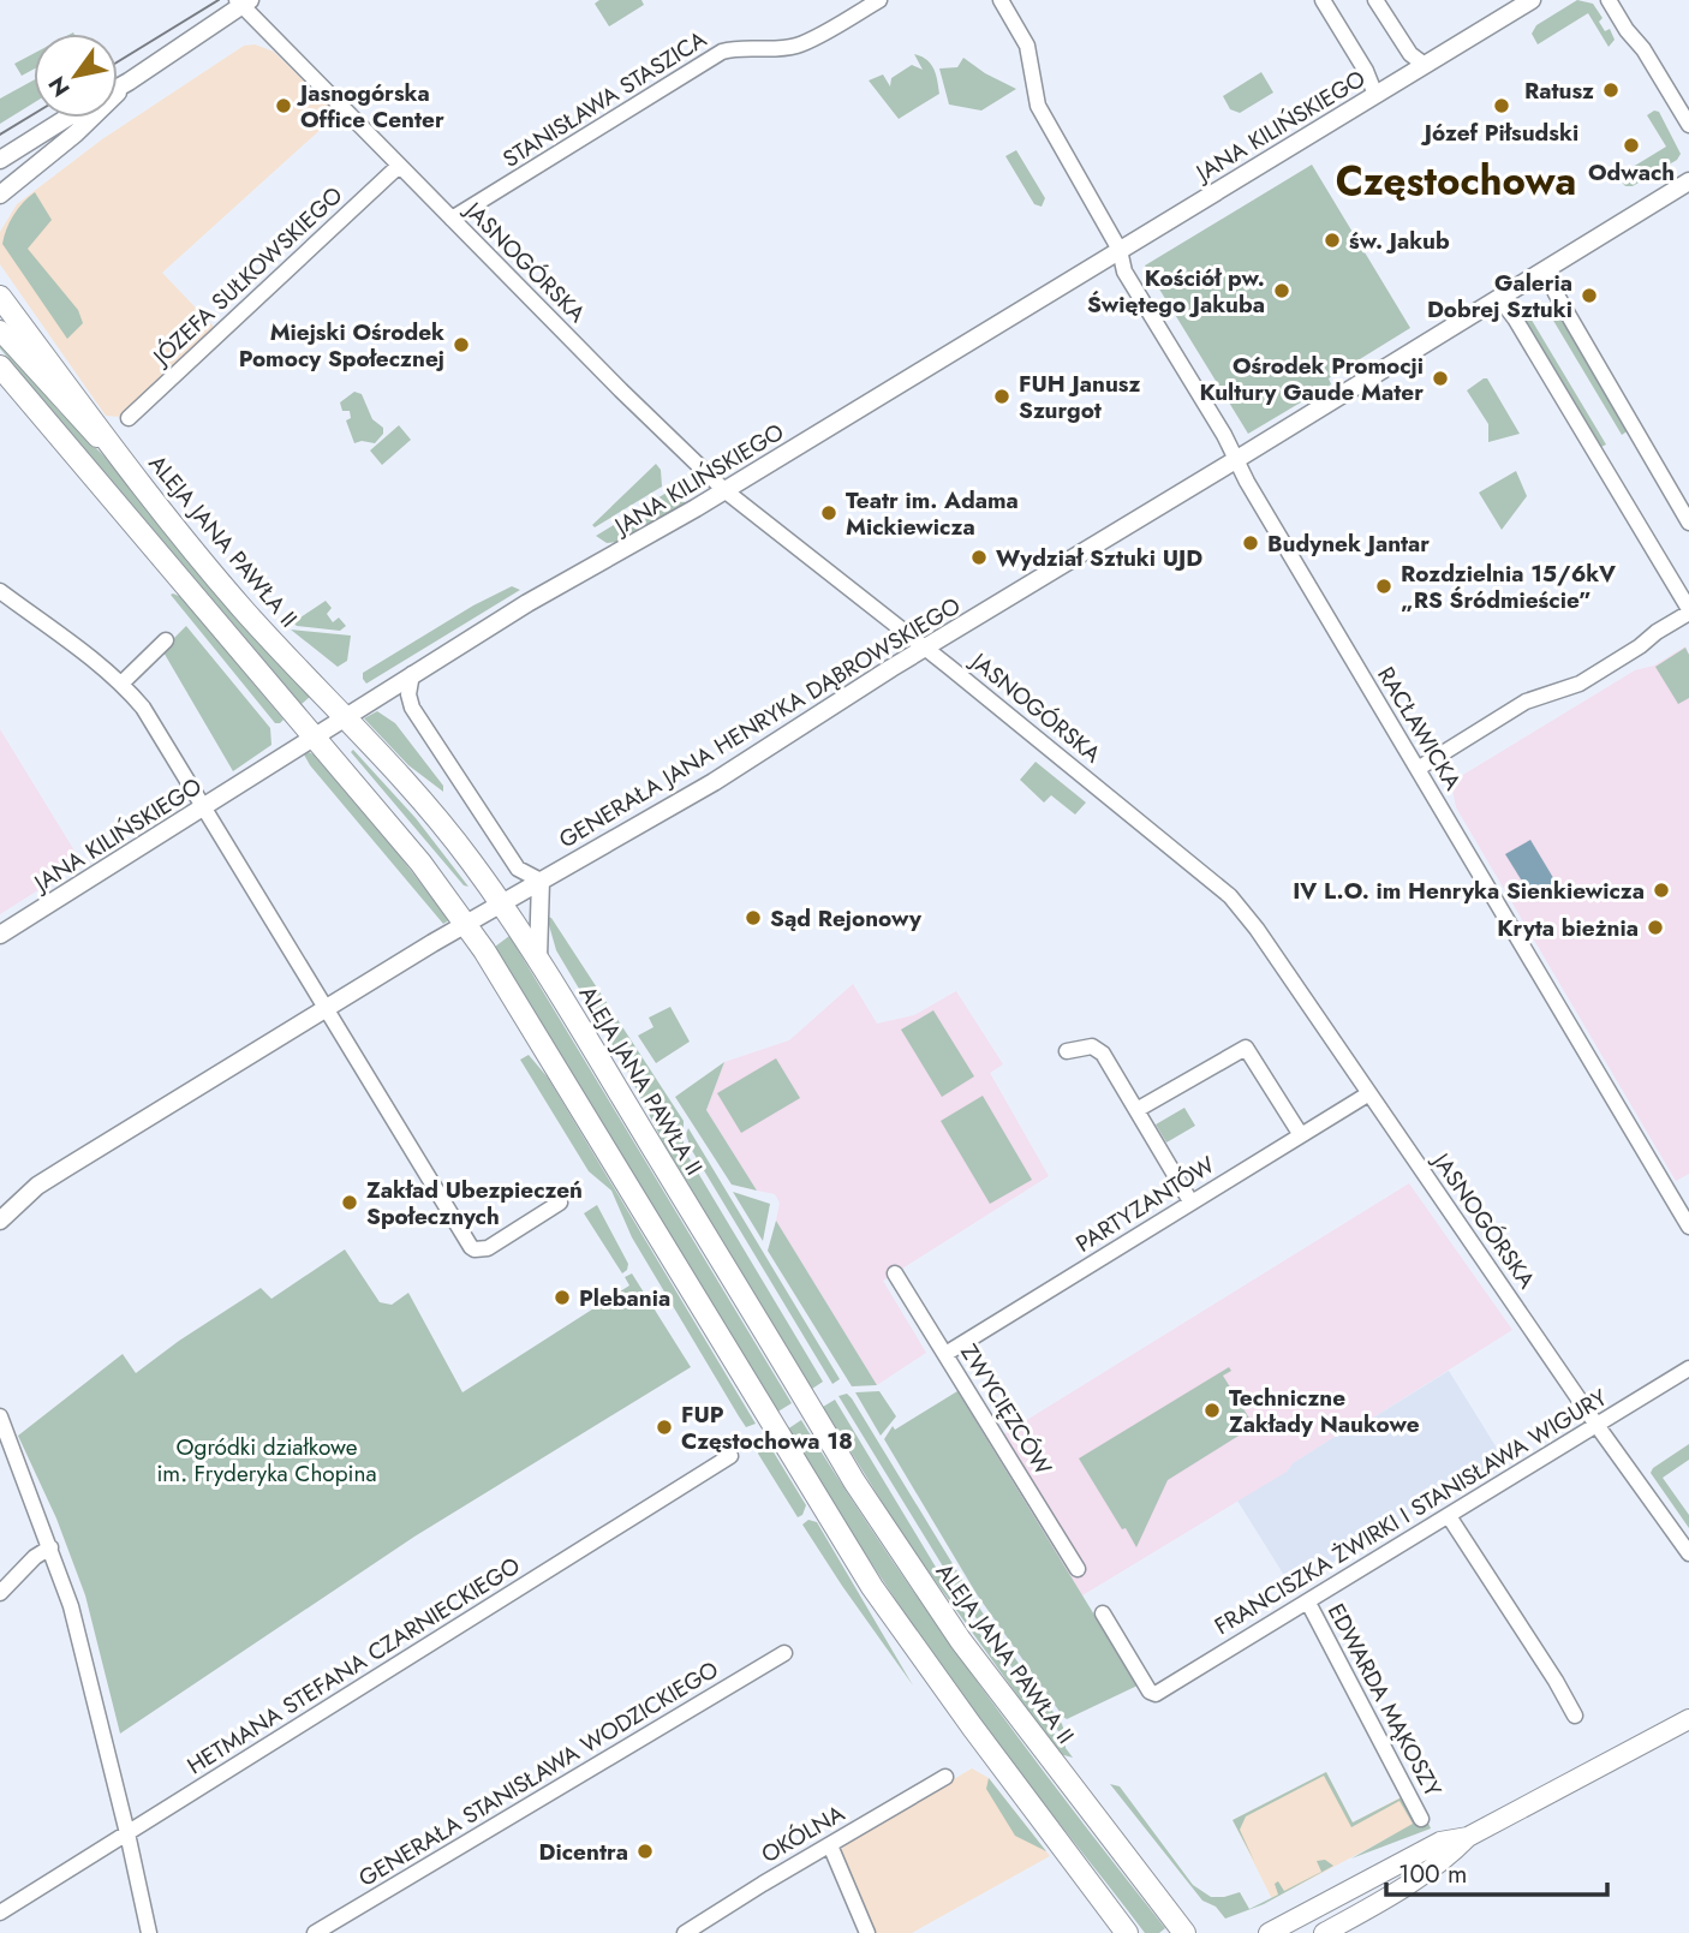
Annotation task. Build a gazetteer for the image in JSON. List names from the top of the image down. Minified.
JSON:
{"streets":{"main road":["ALEJA JANA PAWŁA II"],"street":["STANISŁAWA STASZICA","JANA KILIŃSKIEGO","JASNOGÓRSKA","JÓZEFA SUŁKOWSKIEGO","GENERAŁA JANA HENRYKA DĄBROWSKIEGO","RACŁAWICKA","PARTYZANTÓW","ZWYCIĘZCÓW","FRANCISZKA ŻWIRKI I STANISŁAWA WIGURY","HETMANA STEFANA CZARNIECKIEGO","EDWARDA MĄKOSZY","GENERAŁA STANISŁAWA WODZICKIEGO","OKÓLNA"]},"crossings":[["STANISŁAWA STASZICA","JASNOGÓRSKA"],["JANA KILIŃSKIEGO","JASNOGÓRSKA"],["JANA KILIŃSKIEGO","ALEJA JANA PAWŁA II"],["JANA KILIŃSKIEGO","RACŁAWICKA"],["JASNOGÓRSKA","JÓZEFA SUŁKOWSKIEGO"],["JASNOGÓRSKA","GENERAŁA JANA HENRYKA DĄBROWSKIEGO"],["JASNOGÓRSKA","PARTYZANTÓW"],["JASNOGÓRSKA","FRANCISZKA ŻWIRKI I STANISŁAWA WIGURY"],["ALEJA JANA PAWŁA II","GENERAŁA JANA HENRYKA DĄBROWSKIEGO"],["GENERAŁA JANA HENRYKA DĄBROWSKIEGO","RACŁAWICKA"],["PARTYZANTÓW","ZWYCIĘZCÓW"],["FRANCISZKA ŻWIRKI I STANISŁAWA WIGURY","EDWARDA MĄKOSZY"]],"districts":["Częstochowa"],"parks":["Ogródki działkowe im. Fryderyka Chopina"],"places":["Ratusz","Jasnogórska Office Center","Józef Piłsudski","Odwach","św. Jakub","Kościół pw. Świętego Jakuba","Galeria Dobrej Sztuki","Miejski Ośrodek Pomocy Społecznej","Ośrodek Promocji Kultury Gaude Mater","FUH Janusz Szurgot","Teatr im. Adama Mickiewicza","Budynek Jantar","Wydział Sztuki UJD","Rozdzielnia 15/6kV „RS Śródmieście”","IV L.O. im Henryka Sienkiewicza","Sąd Rejonowy","Kryta bieżnia","Zakład Ubezpieczeń Społecznych","Plebania","Techniczne Zakłady Naukowe","FUP Częstochowa 18","Dicentra"],"scale_bar":"100 m","north":"bottom left"}
